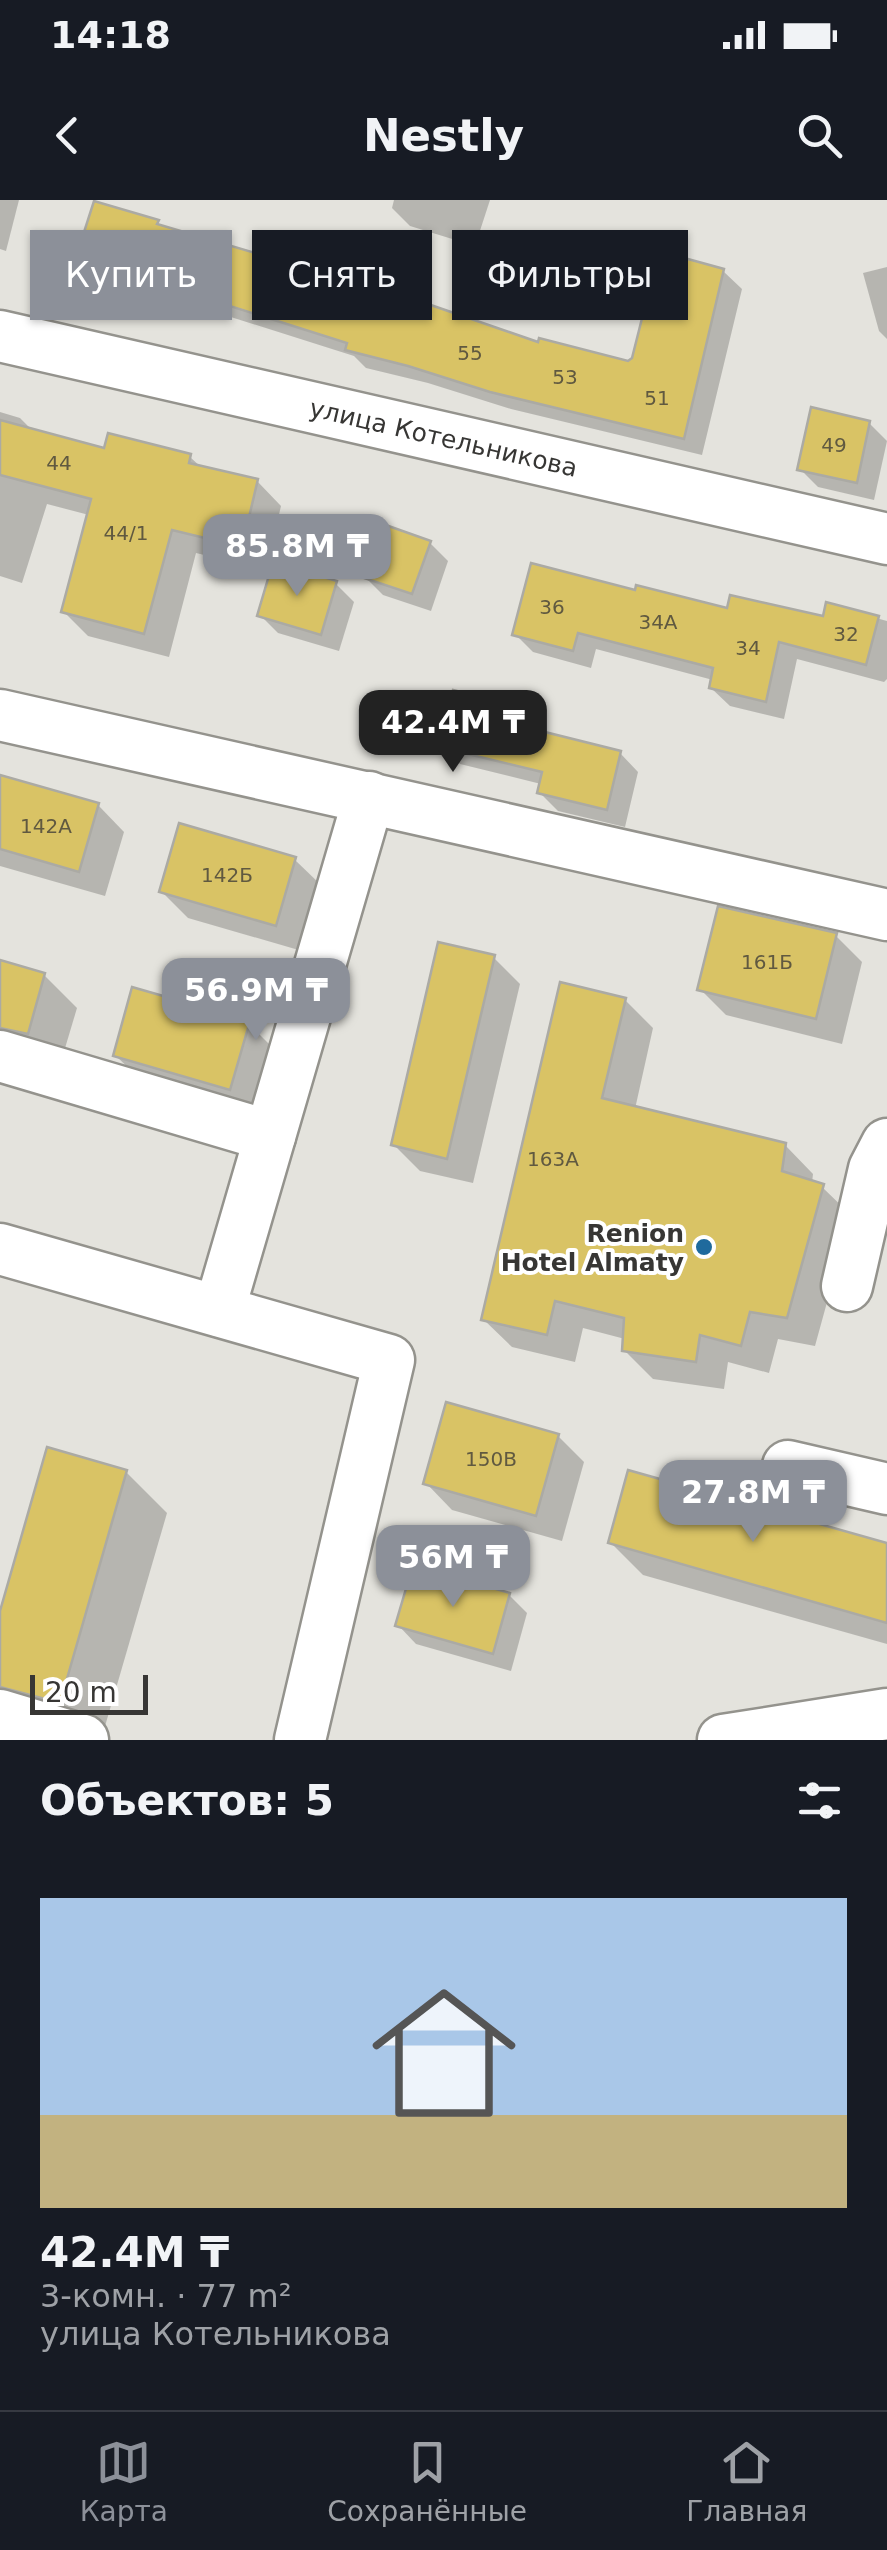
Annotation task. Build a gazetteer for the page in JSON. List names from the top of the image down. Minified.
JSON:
{"streets":{"street":["улица Котельникова"]},"places":["Renion Hotel Almaty"],"house_numbers":["55","53","51","49","44","44/1","36","34А","32","34","142А","142Б","161Б","163А","150В"],"scale_bar":"20 m","page":{"status":"14:18","header":"Nestly","chip":["Купить","Снять","Фильтры"],"price":["85.8M ₸","42.4M ₸","56.9M ₸","27.8M ₸","56M ₸"],"scale":"20 m","heading":"Объектов: 5","list":[{"name":"42.4M ₸","note":"3-комн. · 77 m² · улица Котельникова"}],"tabs":["Карта","Сохранённые","Главная"]}}
